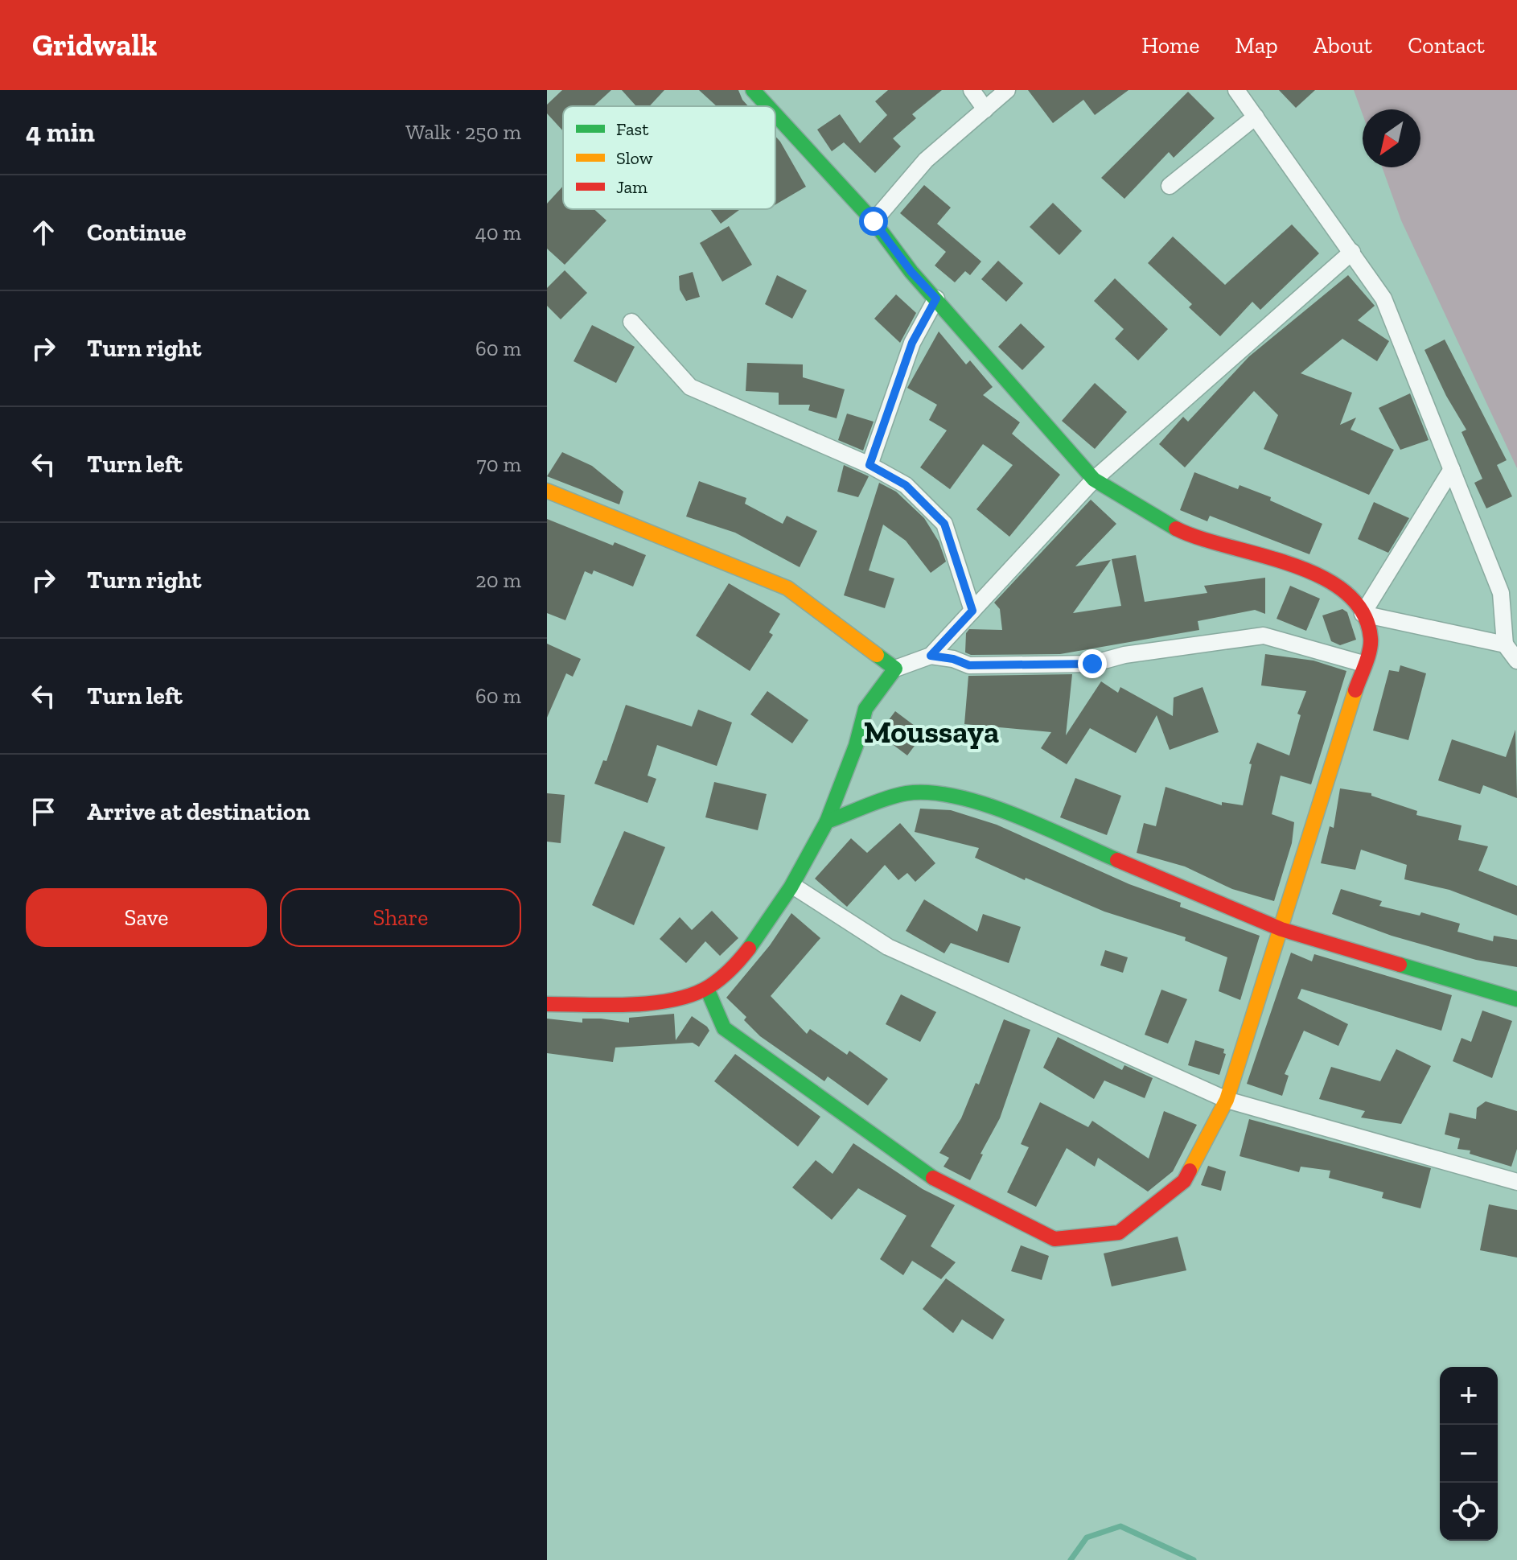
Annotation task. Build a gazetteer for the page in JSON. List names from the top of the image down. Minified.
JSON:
{"districts":["Moussaya"],"legend":["Fast","Slow","Jam"],"north":"bottom left","page":{"header":"Gridwalk","nav":["Home","Map","About","Contact"],"heading":["4 min","Walk · 250 m"],"list":[["Continue","40 m"],["Turn right","60 m"],["Turn left","70 m"],["Turn right","20 m"],["Turn left","60 m"],"Arrive at destination"],"buttons":["Save","Share"],"map_buttons":["+","−"]}}
